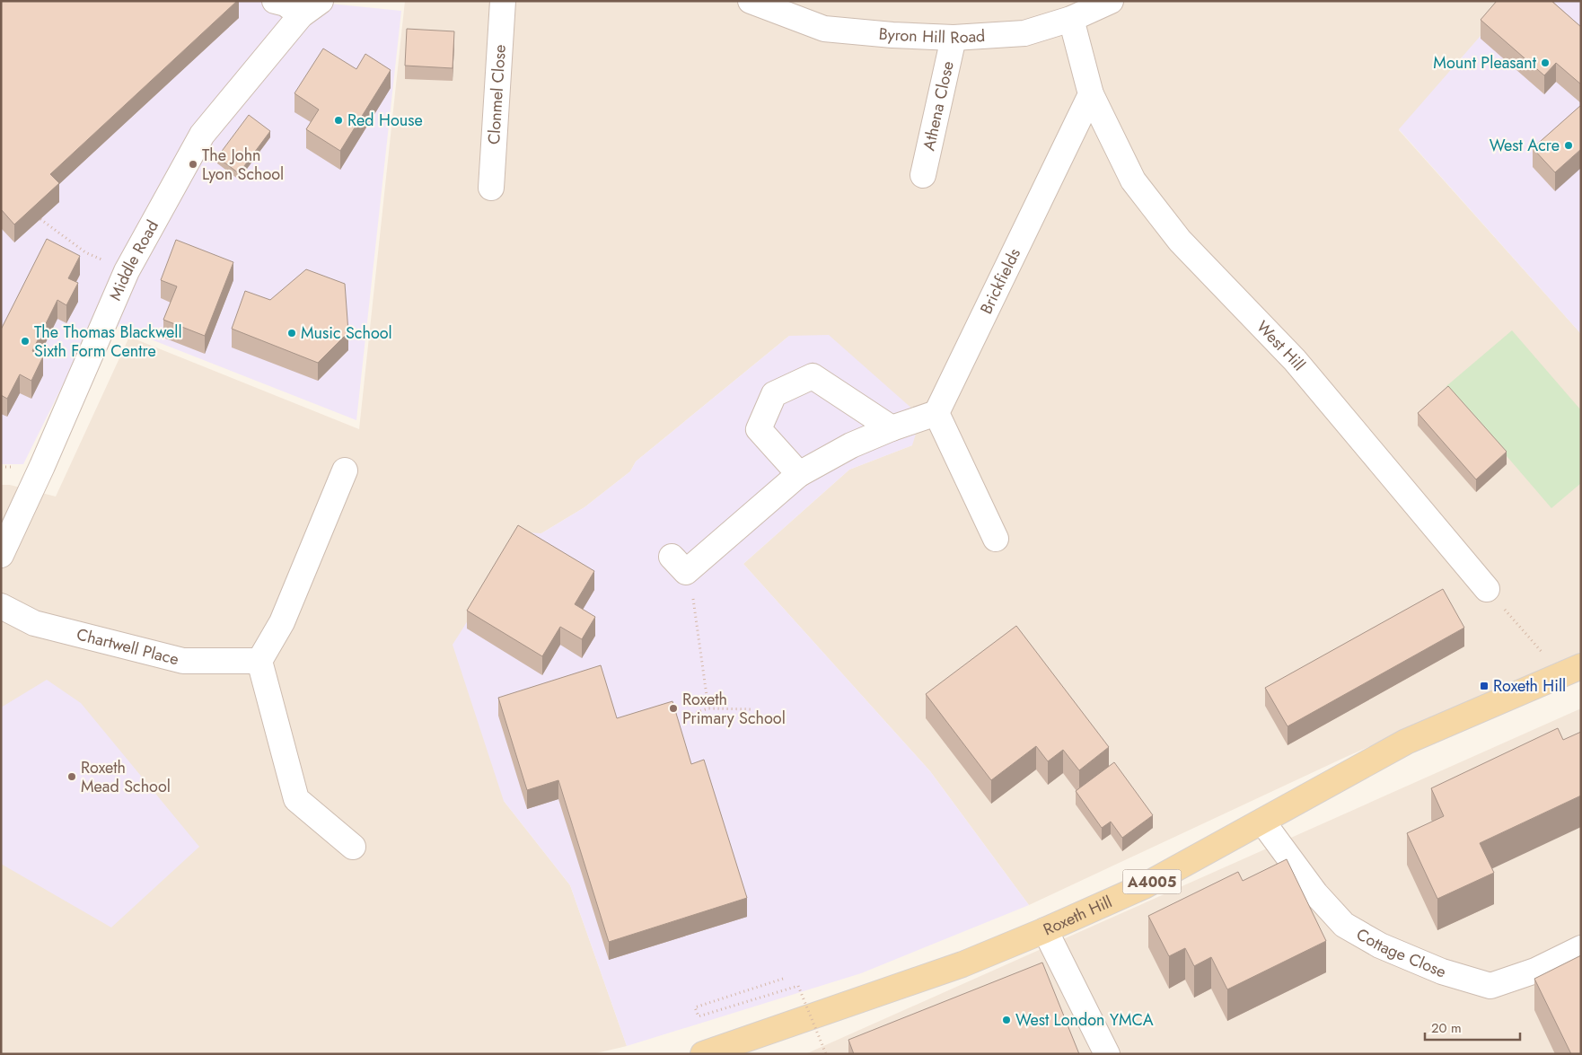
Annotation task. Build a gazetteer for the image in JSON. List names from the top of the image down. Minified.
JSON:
{"streets":{"main road":["A4005","Roxeth Hill"],"street":["Byron Hill Road","Clonmel Close","Athena Close","Middle Road","Brickfields","West Hill","Chartwell Place","Cottage Close"]},"crossings":[["Byron Hill Road","Athena Close"],["Brickfields","West Hill"],["Roxeth Hill","Cottage Close"]],"places":{"other":["Mount Pleasant","Red House","West Acre","The John Lyon School","Music School","The Thomas Blackwell Sixth Form Centre","Roxeth Primary School","Roxeth Mead School","West London YMCA"],"transit":["Roxeth Hill"]},"scale_bar":"20 m"}
